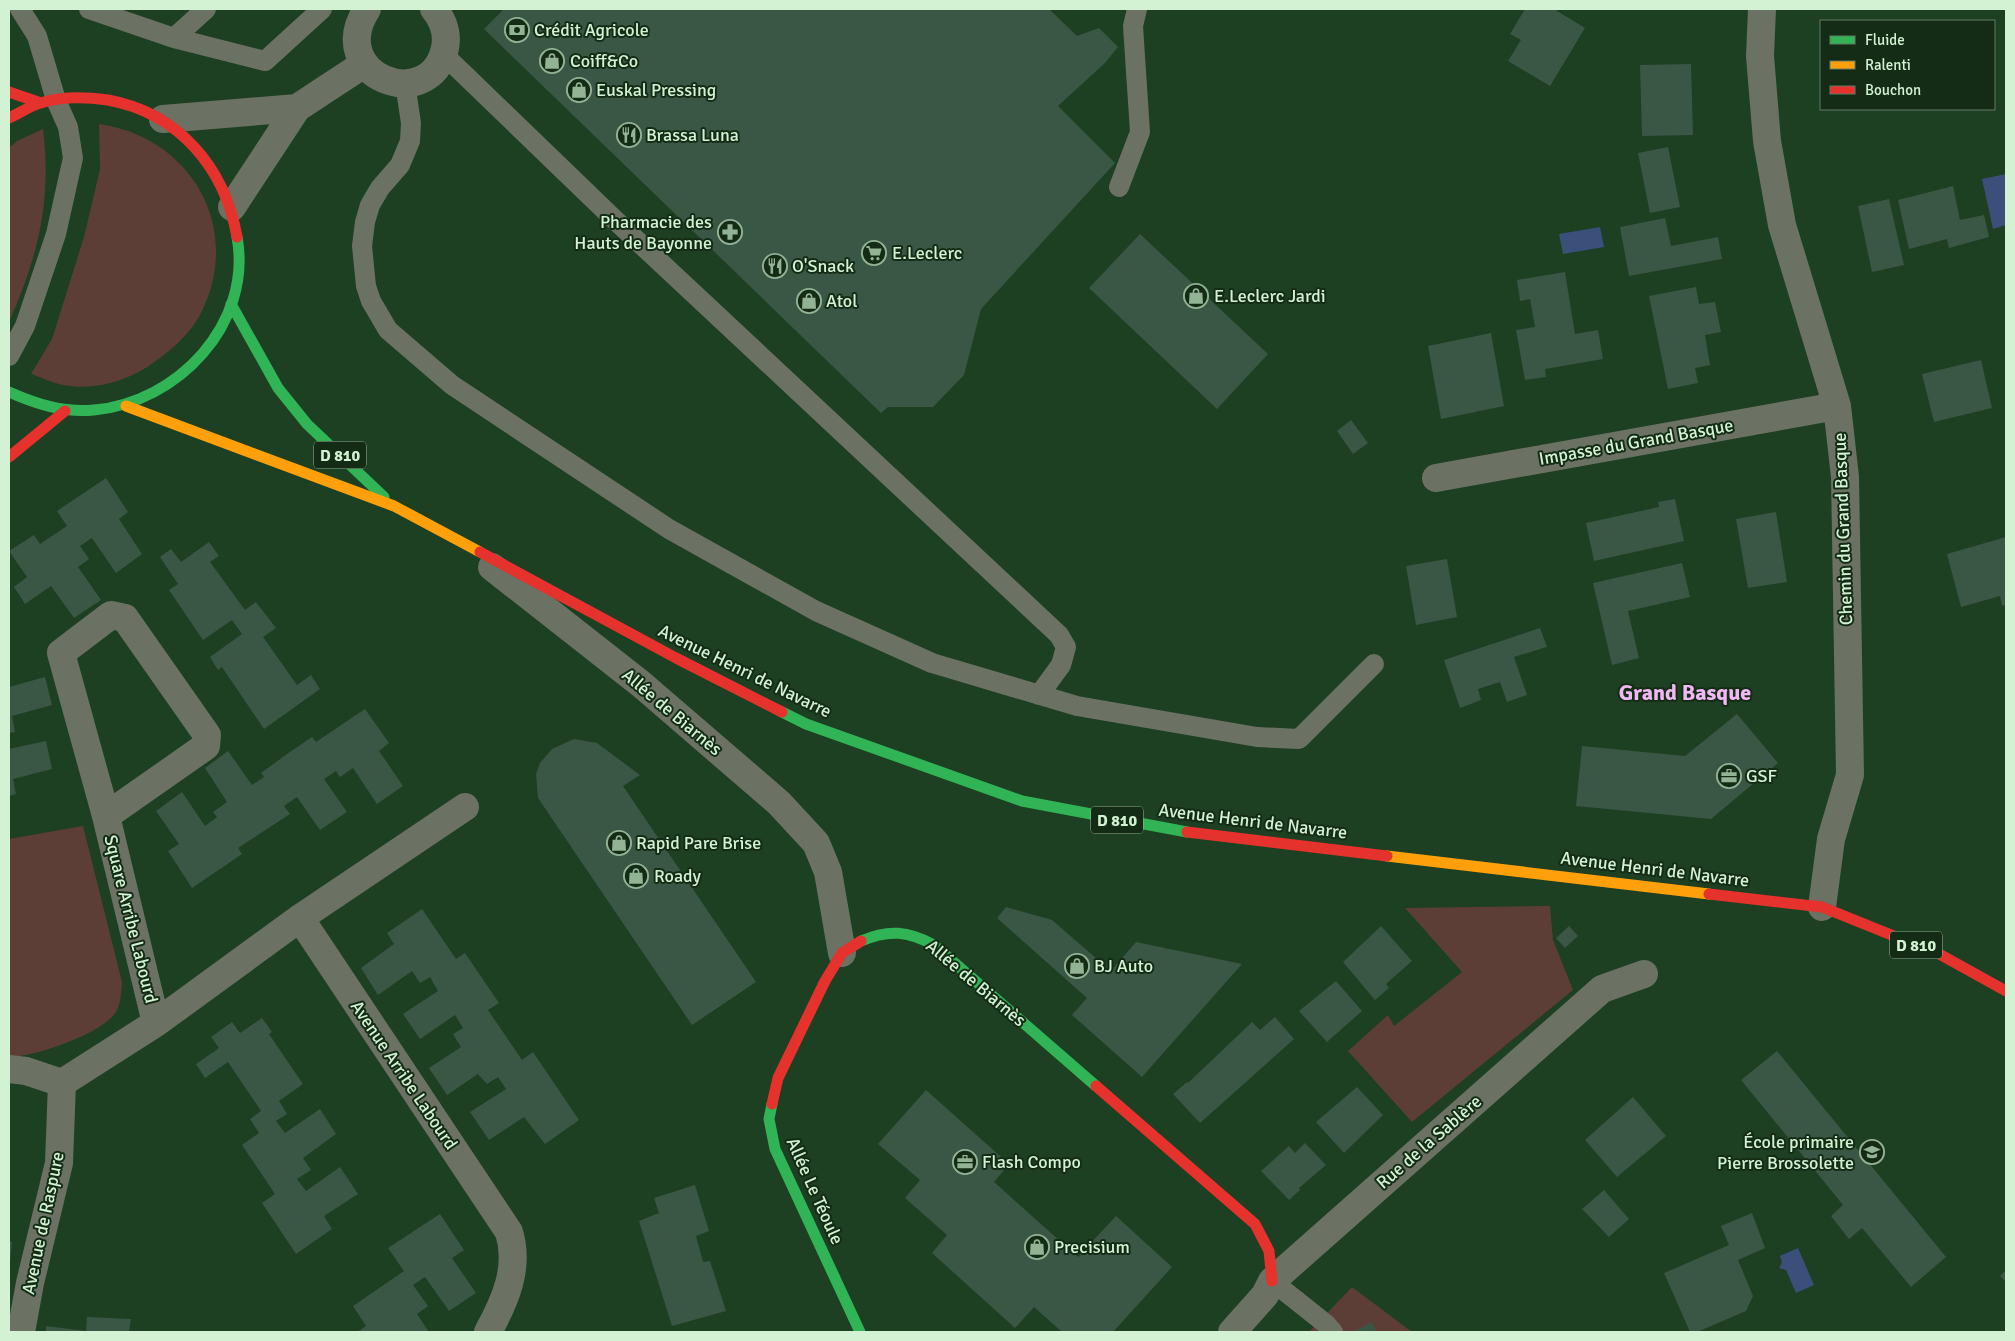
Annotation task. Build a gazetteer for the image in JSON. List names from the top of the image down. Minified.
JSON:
{"streets":{"main road":["D 810","Avenue Henri de Navarre","Allée de Biarnès","Allée Le Téoule"],"street":["Impasse du Grand Basque","Chemin du Grand Basque","Square Arribe Labourd","Avenue Arribe Labourd","Rue de la Sablère","Avenue de Raspure"]},"crossings":[["Impasse du Grand Basque","Chemin du Grand Basque"],["Chemin du Grand Basque","Avenue Henri de Navarre"],["Avenue Henri de Navarre","Allée de Biarnès"],["Allée de Biarnès","Rue de la Sablère"],["Allée de Biarnès","Allée Le Téoule"]],"districts":["Grand Basque"],"places":{"bank":["Crédit Agricole"],"shop":["Coiff&Co","Euskal Pressing","E.Leclerc Jardi","Atol","Rapid Pare Brise","Roady","BJ Auto","Precisium"],"restaurant":["Brassa Luna","O'Snack"],"pharmacy":["Pharmacie des Hauts de Bayonne"],"supermarket":["E.Leclerc"],"office":["GSF","Flash Compo"],"school or university":["École primaire Pierre Brossolette"]},"legend":["Fluide","Ralenti","Bouchon"]}
